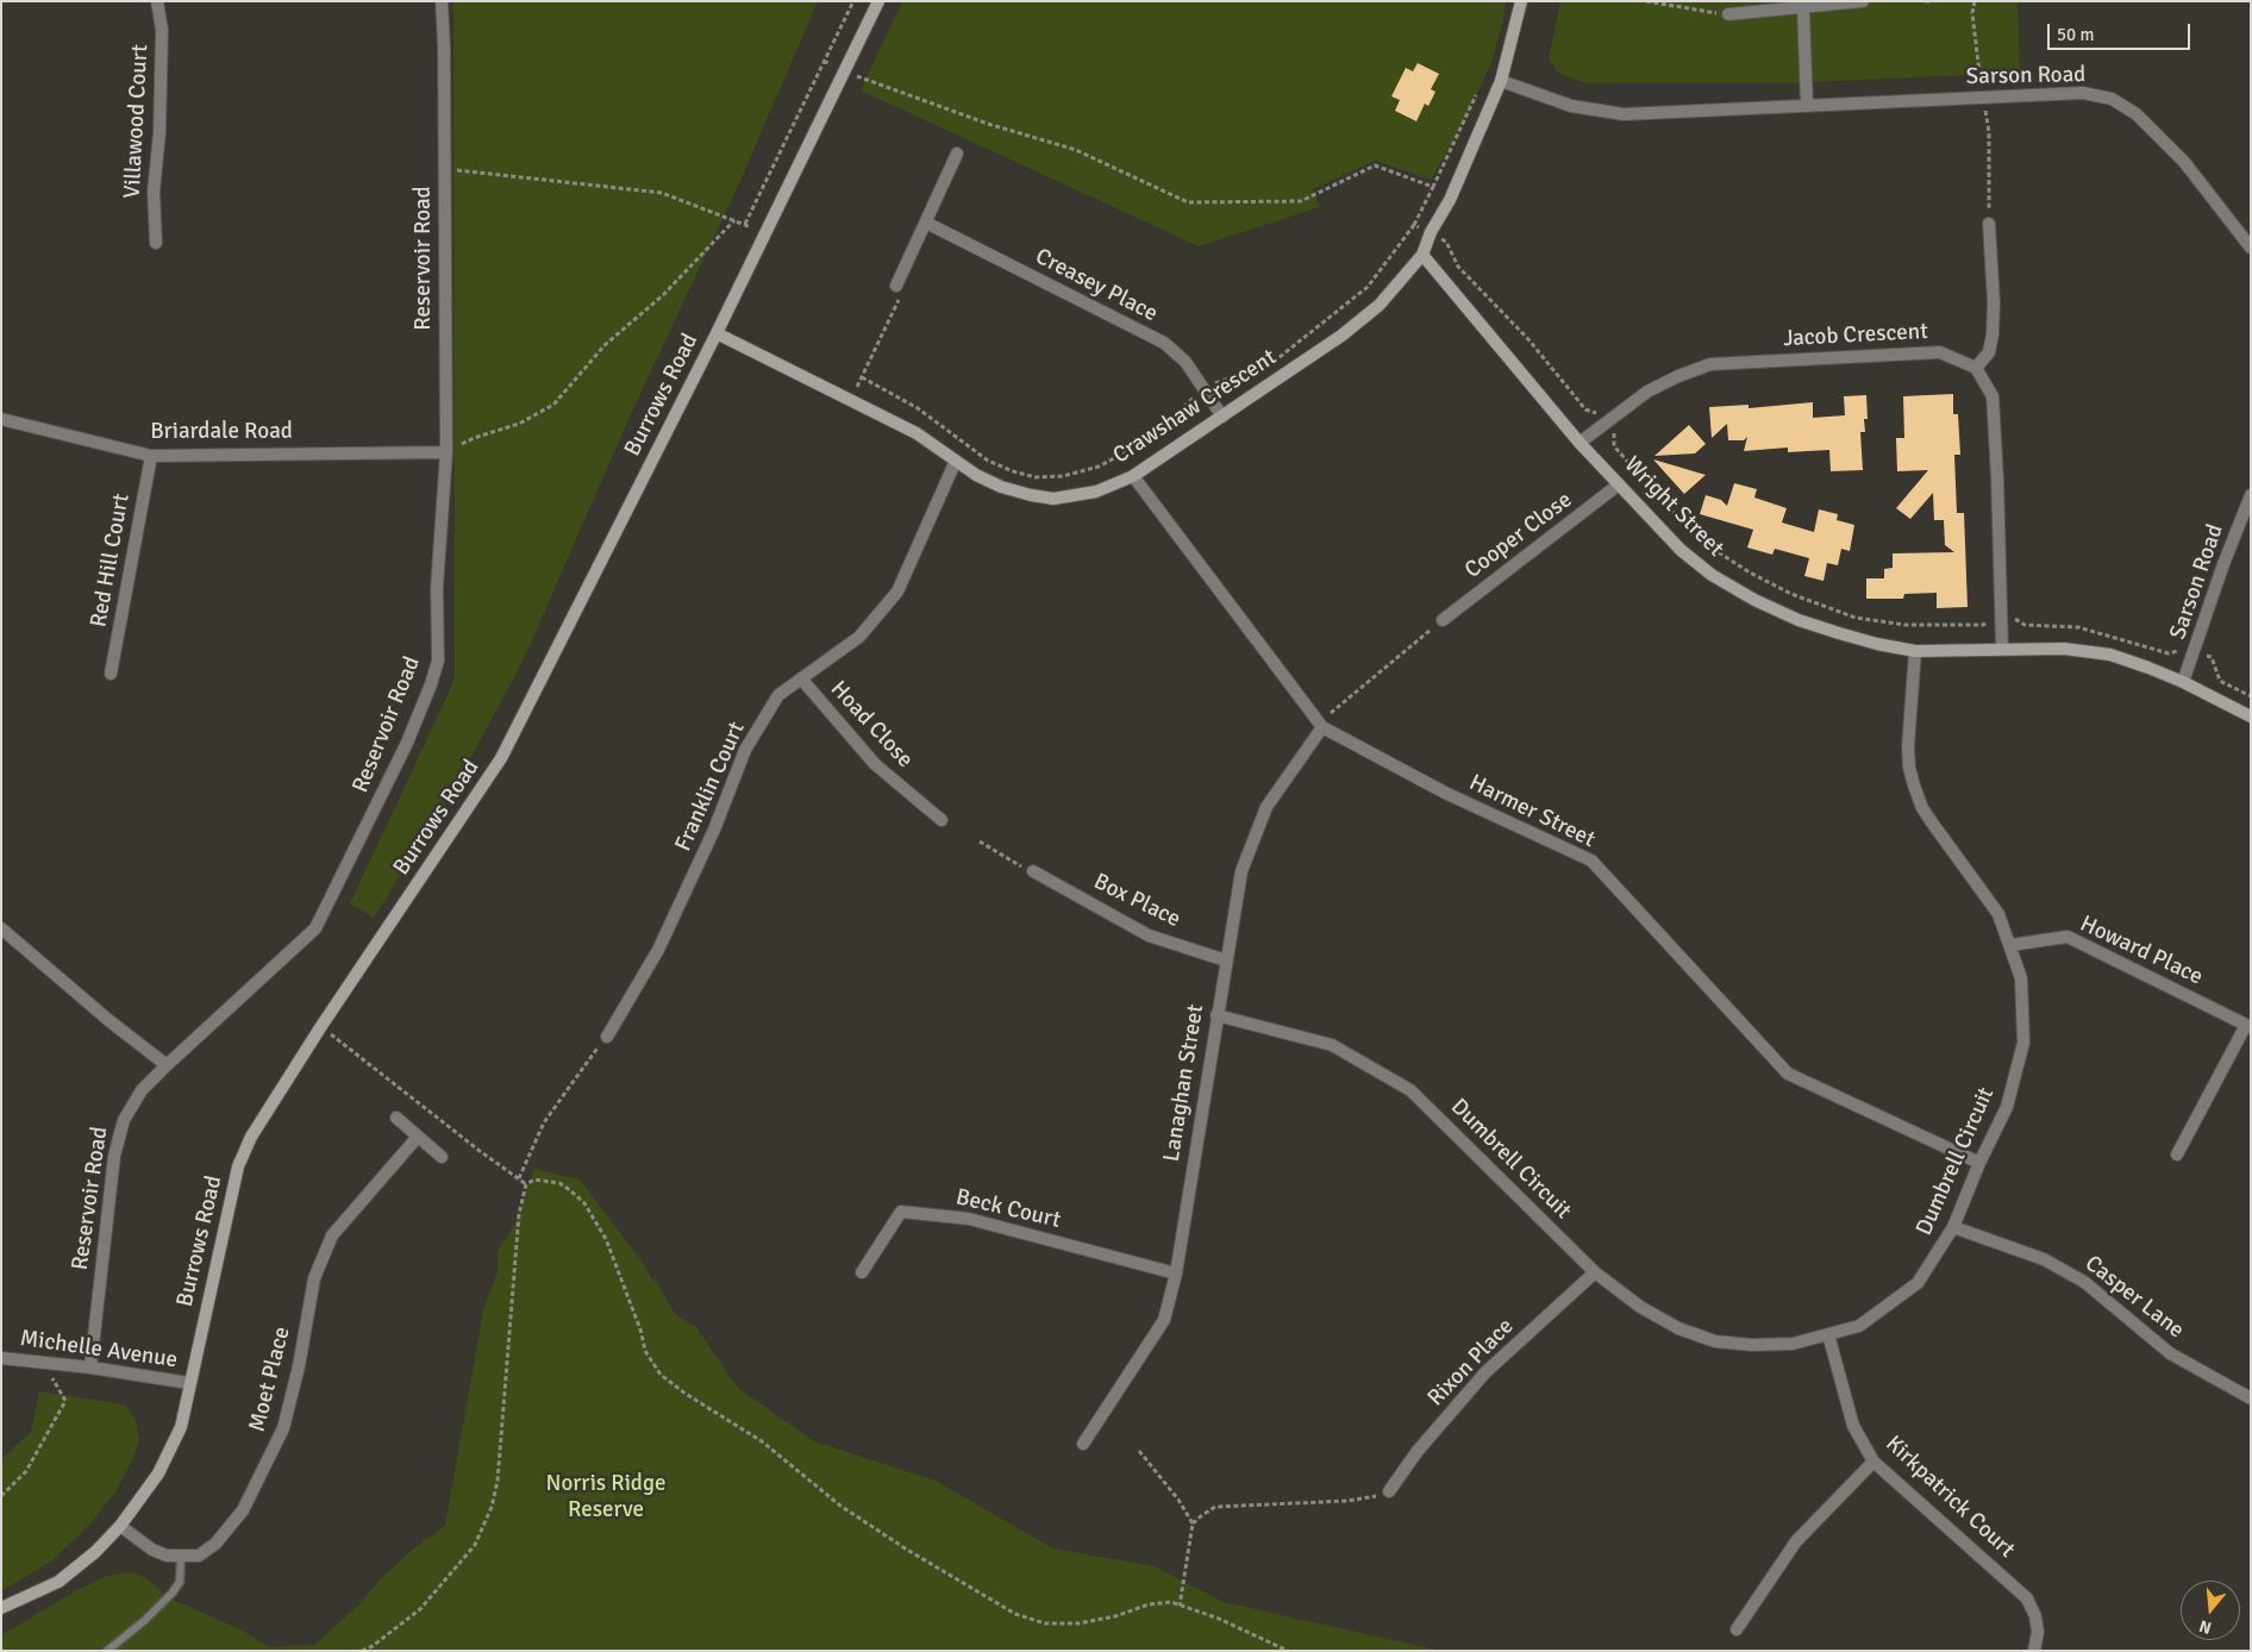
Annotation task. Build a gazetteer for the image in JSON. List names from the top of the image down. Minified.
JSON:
{"streets":{"street":["Sarson Road","Villawood Court","Reservoir Road","Creasey Place","Jacob Crescent","Burrows Road","Crawshaw Crescent","Briardale Road","Wright Street","Cooper Close","Red Hill Court","Hoad Close","Franklin Court","Harmer Street","Box Place","Howard Place","Lanaghan Street","Dumbrell Circuit","Beck Court","Casper Lane","Michelle Avenue","Rixon Place","Moet Place","Kirkpatrick Court"]},"crossings":[["Sarson Road","Crawshaw Crescent"],["Sarson Road","Wright Street"],["Reservoir Road","Briardale Road"],["Reservoir Road","Michelle Avenue"],["Creasey Place","Crawshaw Crescent"],["Jacob Crescent","Wright Street"],["Burrows Road","Crawshaw Crescent"],["Burrows Road","Michelle Avenue"],["Crawshaw Crescent","Wright Street"],["Crawshaw Crescent","Franklin Court"],["Crawshaw Crescent","Harmer Street"],["Briardale Road","Red Hill Court"],["Wright Street","Cooper Close"],["Wright Street","Dumbrell Circuit"],["Hoad Close","Franklin Court"],["Harmer Street","Lanaghan Street"],["Harmer Street","Dumbrell Circuit"],["Box Place","Lanaghan Street"],["Howard Place","Dumbrell Circuit"],["Lanaghan Street","Dumbrell Circuit"],["Lanaghan Street","Beck Court"],["Dumbrell Circuit","Casper Lane"],["Dumbrell Circuit","Rixon Place"],["Dumbrell Circuit","Kirkpatrick Court"]],"parks":["Norris Ridge Reserve"],"scale_bar":"50 m","north":"bottom"}
